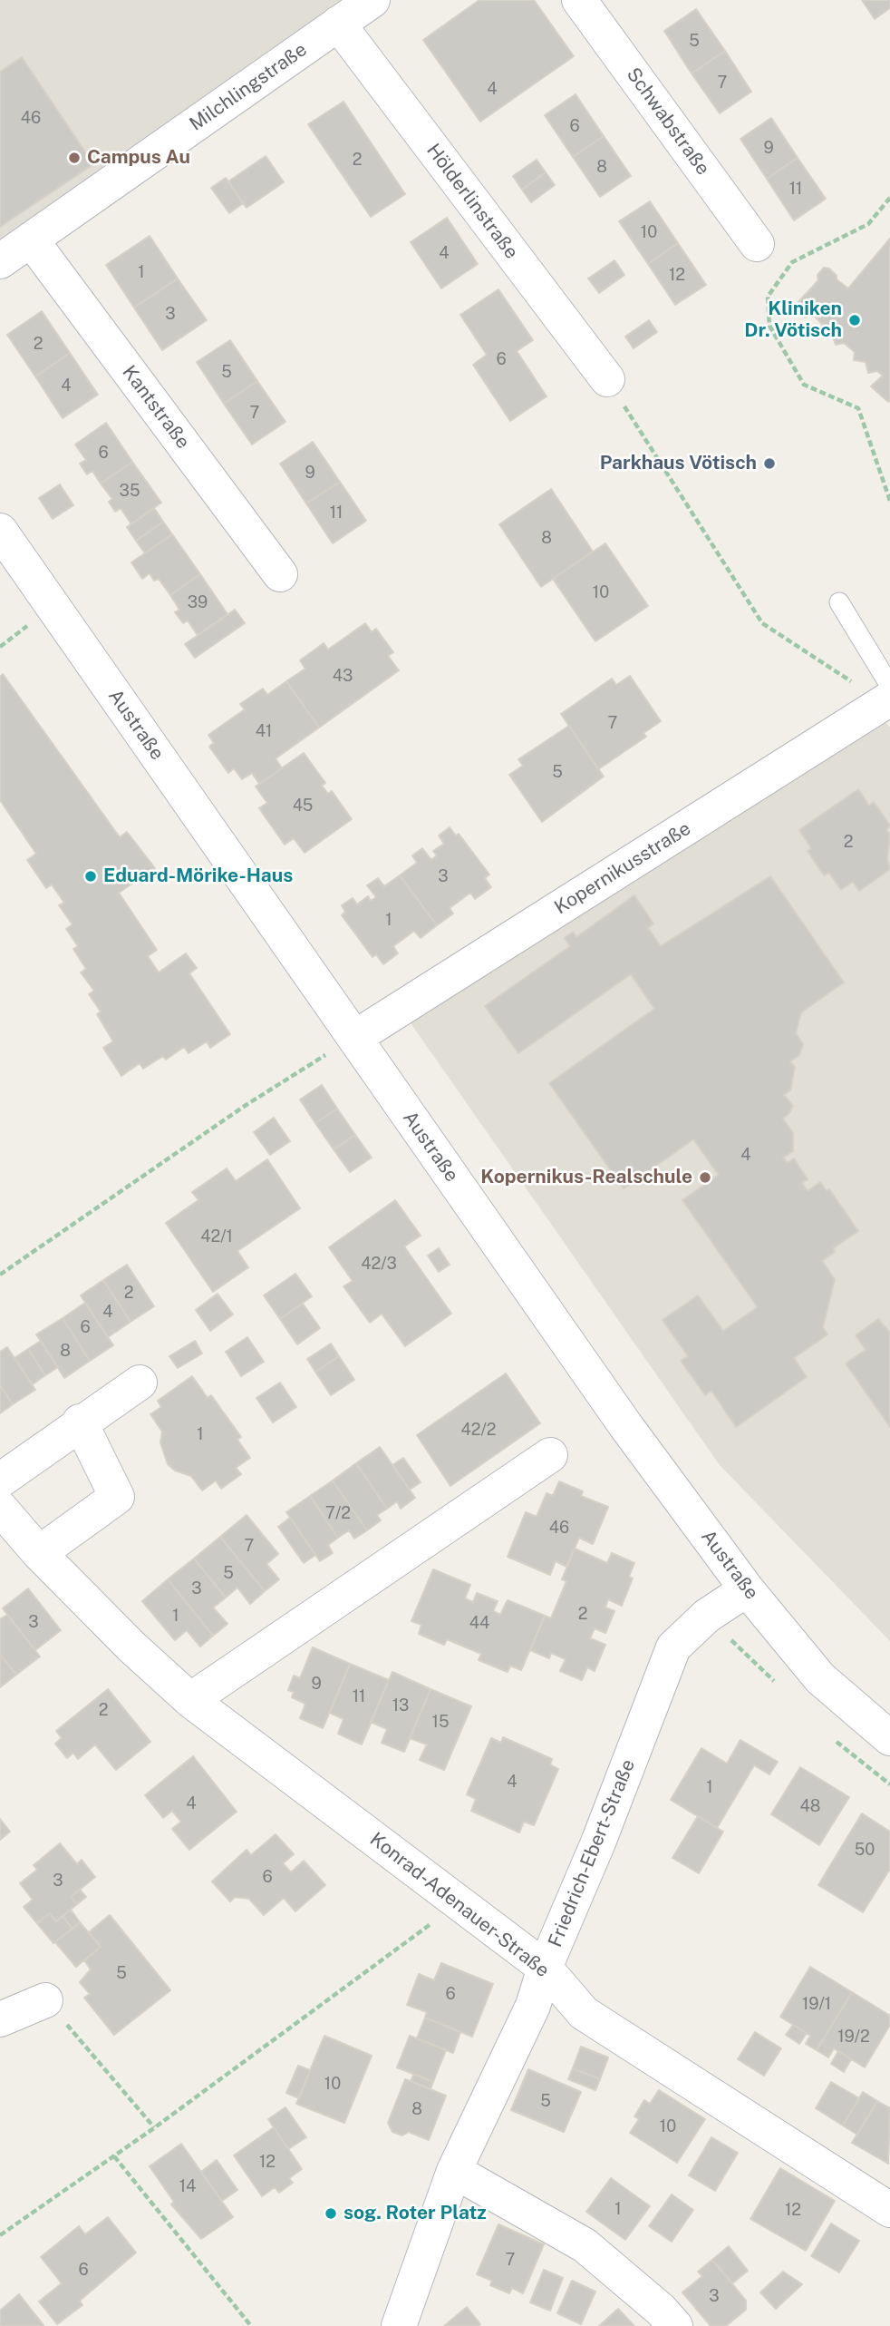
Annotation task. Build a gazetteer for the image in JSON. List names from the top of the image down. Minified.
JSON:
{"streets":{"street":["Milchlingstraße","Schwabstraße","Hölderlinstraße","Kantstraße","Austraße","Kopernikusstraße","Friedrich-Ebert-Straße","Konrad-Adenauer-Straße"]},"crossings":[["Milchlingstraße","Hölderlinstraße"],["Milchlingstraße","Kantstraße"],["Austraße","Kopernikusstraße"],["Austraße","Friedrich-Ebert-Straße"],["Friedrich-Ebert-Straße","Konrad-Adenauer-Straße"]],"places":["Campus Au","Kliniken Dr. Vötisch","Parkhaus Vötisch","Eduard-Mörike-Haus","Kopernikus-Realschule","sog. Roter Platz"],"house_numbers":["5","7","4","46","6","9","2","8","11","10","4","1","12","3","2","6","5","4","7","6","9","35","11","8","10","39","43","7","41","5","45","2","3","1","4","42/1","42/3","2","4","6","8","42/2","1","7/2","46","7","5","3","2","1","3","44","9","11","13","2","15","4","1","4","48","50","6","3","5","6","19/1","19/2","10","5","8","10","12","14","1","12","7","6","3"]}
